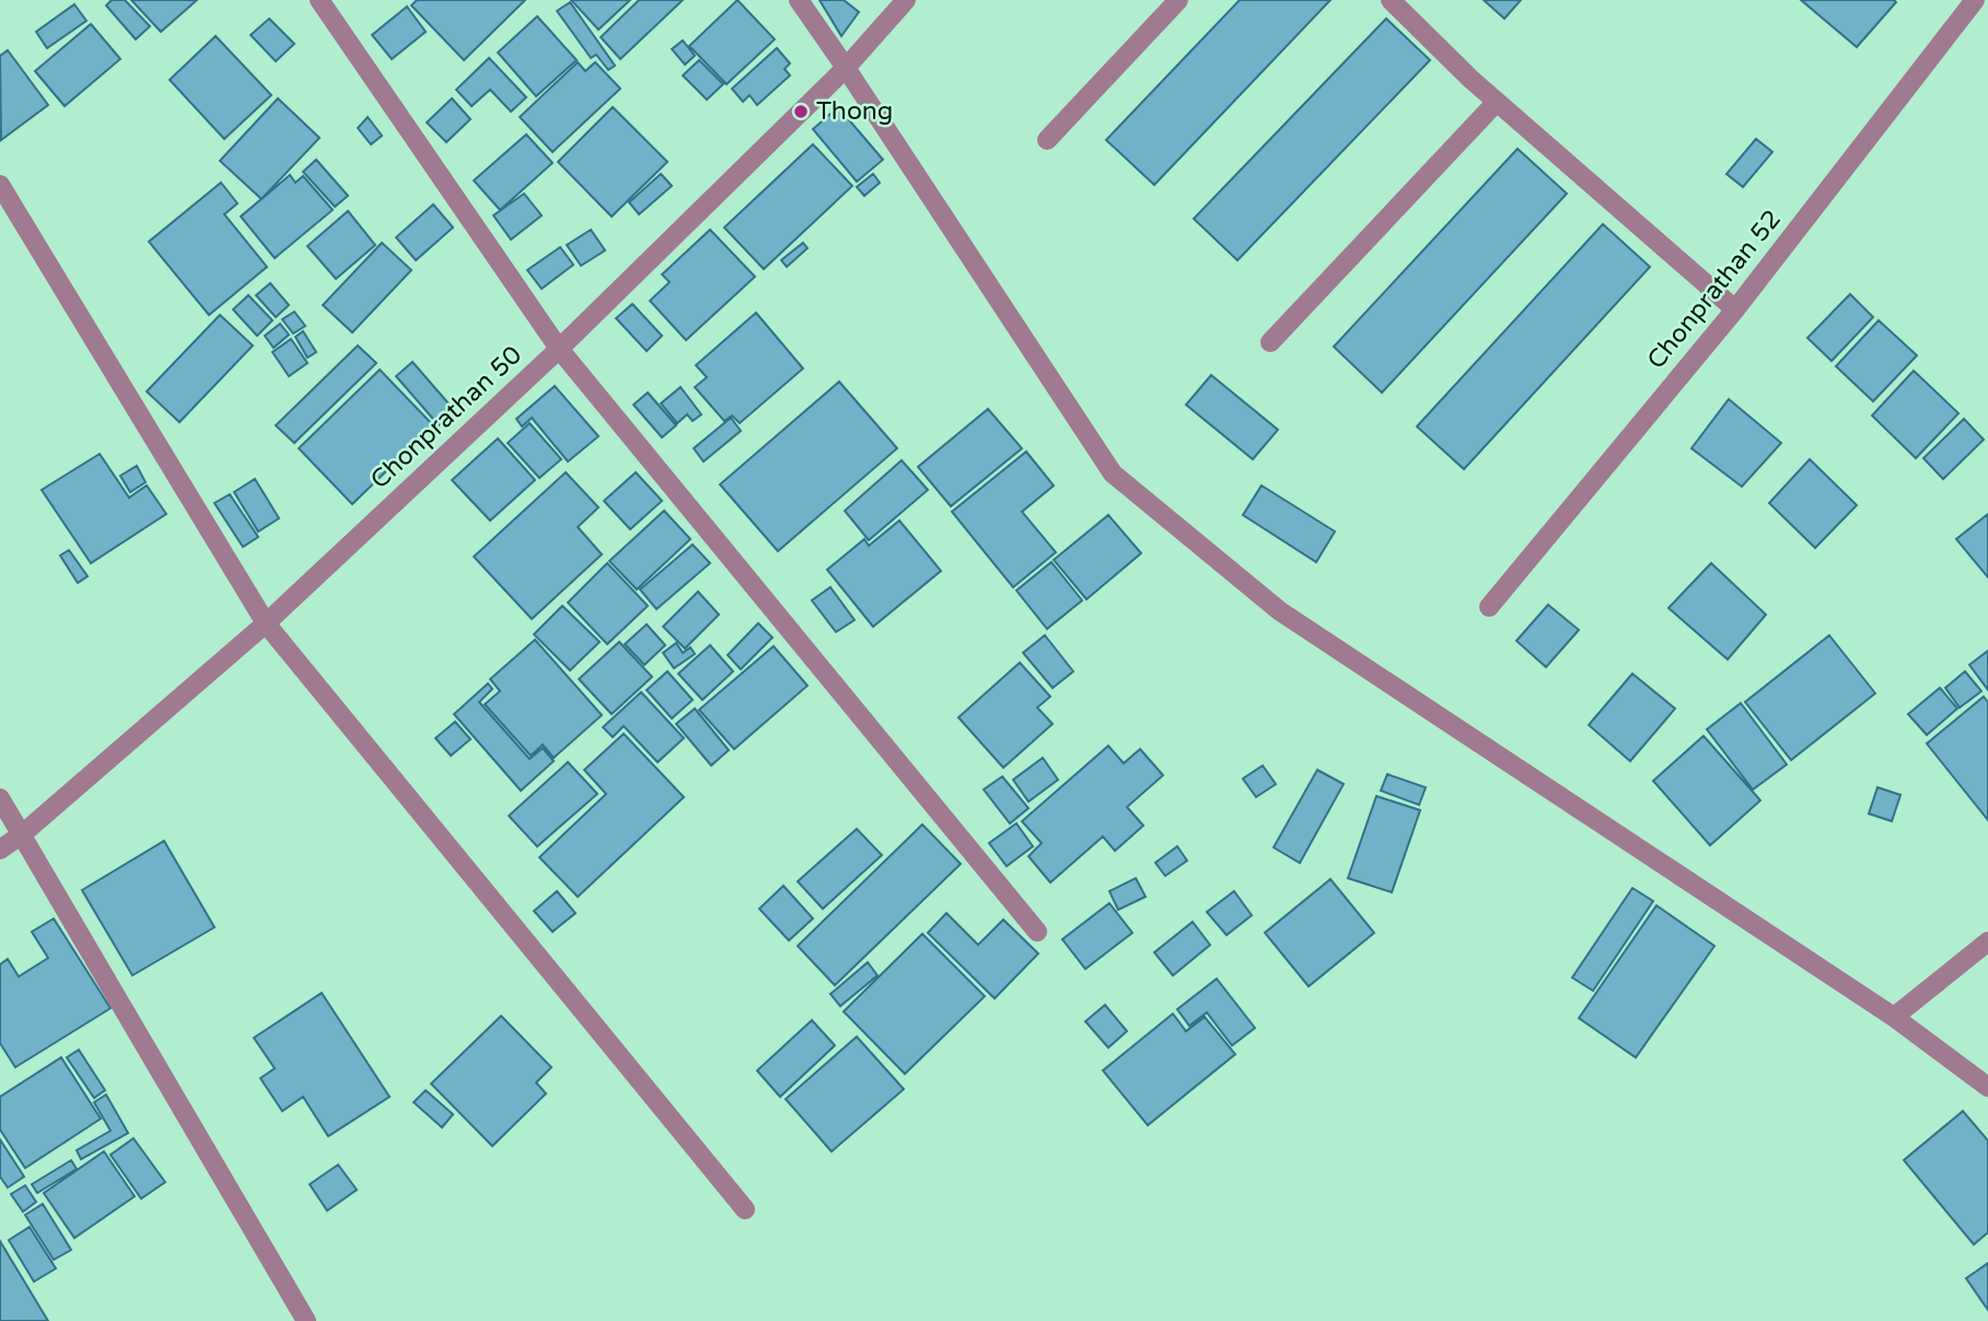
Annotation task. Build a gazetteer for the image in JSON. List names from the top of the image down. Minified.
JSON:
{"streets":{"street":["Chonprathan 52","Chonprathan 50"]},"places":["Thong"]}
